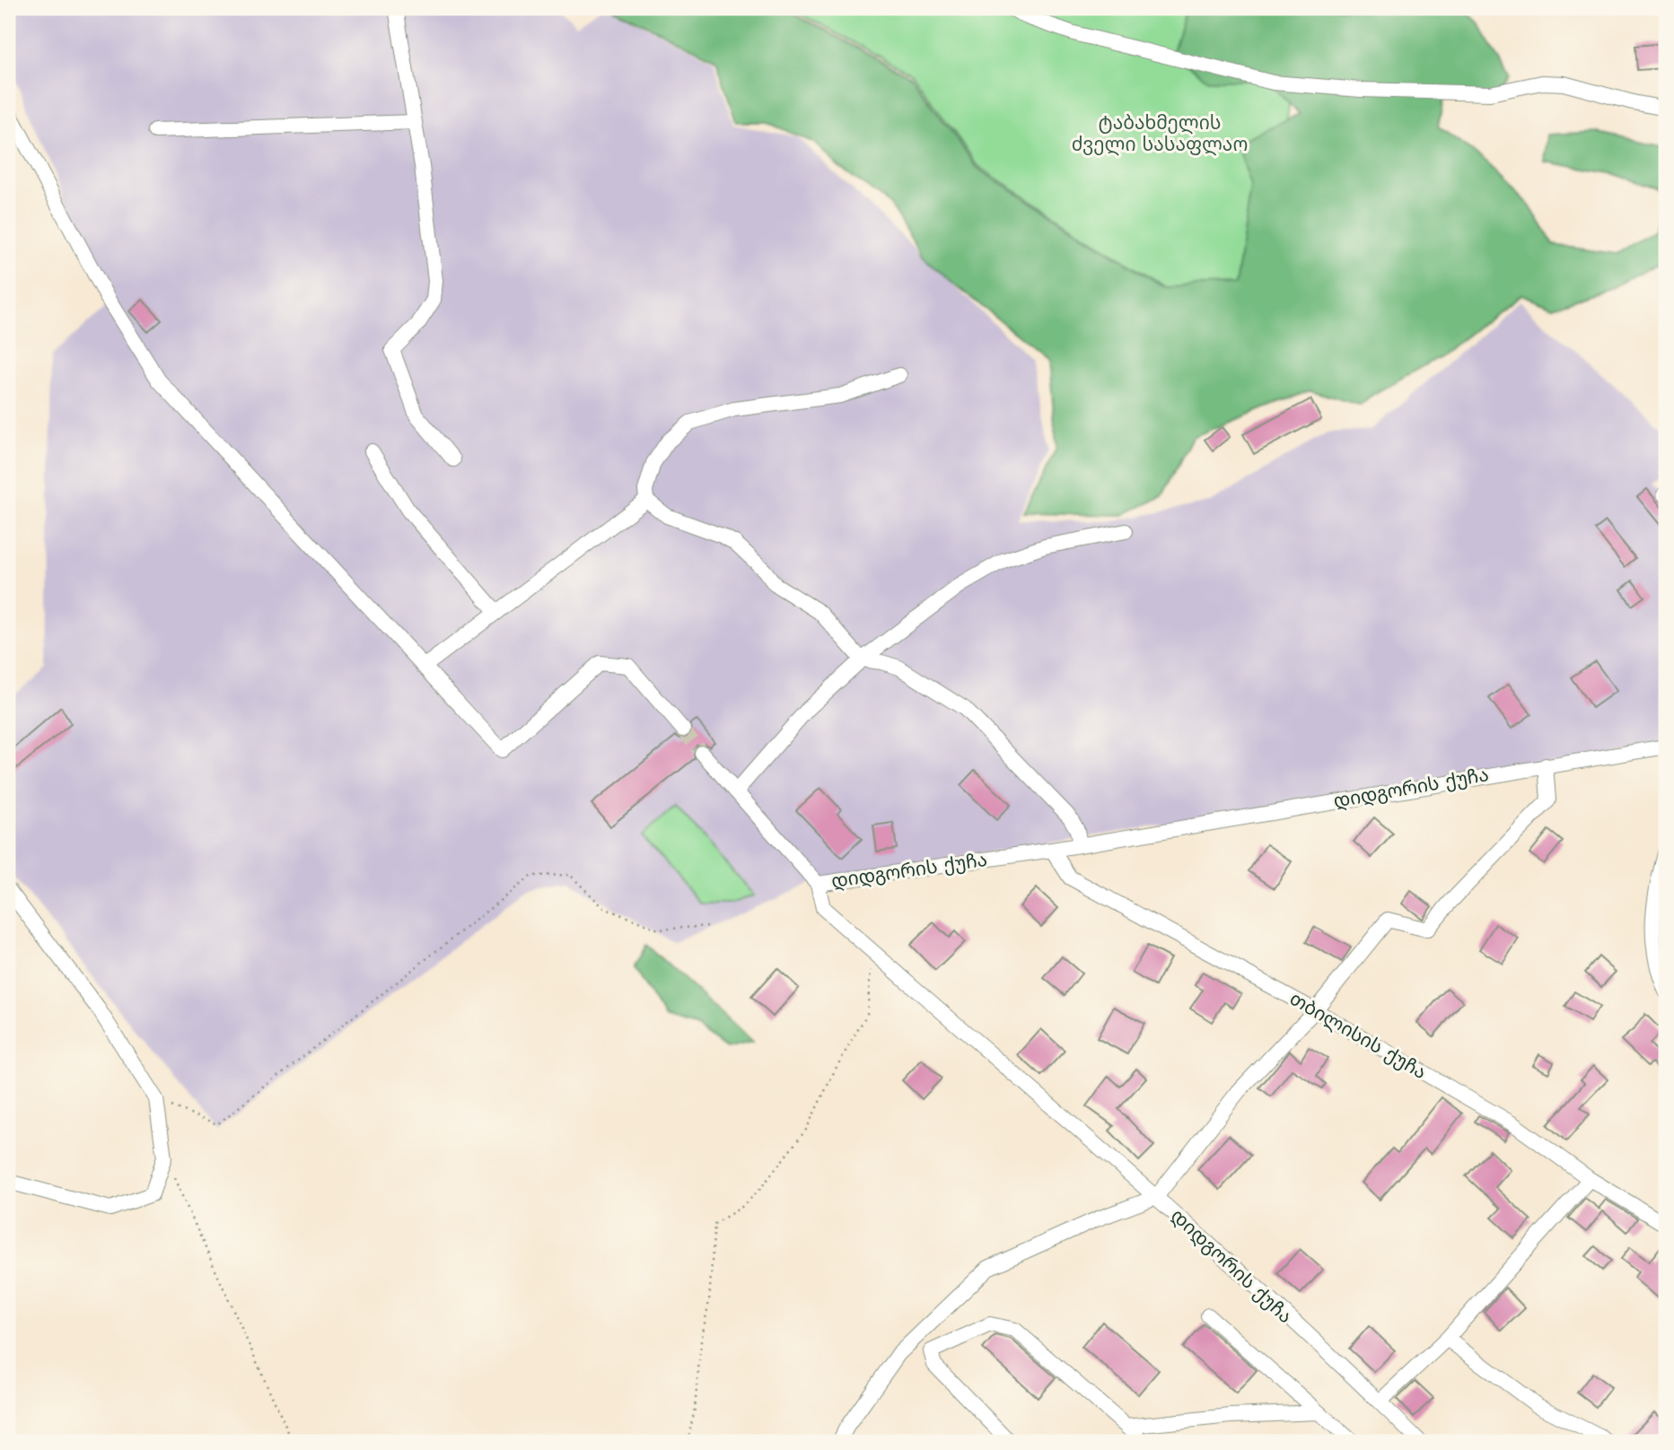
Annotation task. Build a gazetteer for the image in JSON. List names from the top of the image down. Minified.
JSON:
{"streets":{"street":["დიდგორის ქუჩა","თბილისის ქუჩა"]},"crossings":[["დიდგორის ქუჩა","თბილისის ქუჩა"]],"parks":["ტაბახმელის ძველი სასაფლაო"]}
